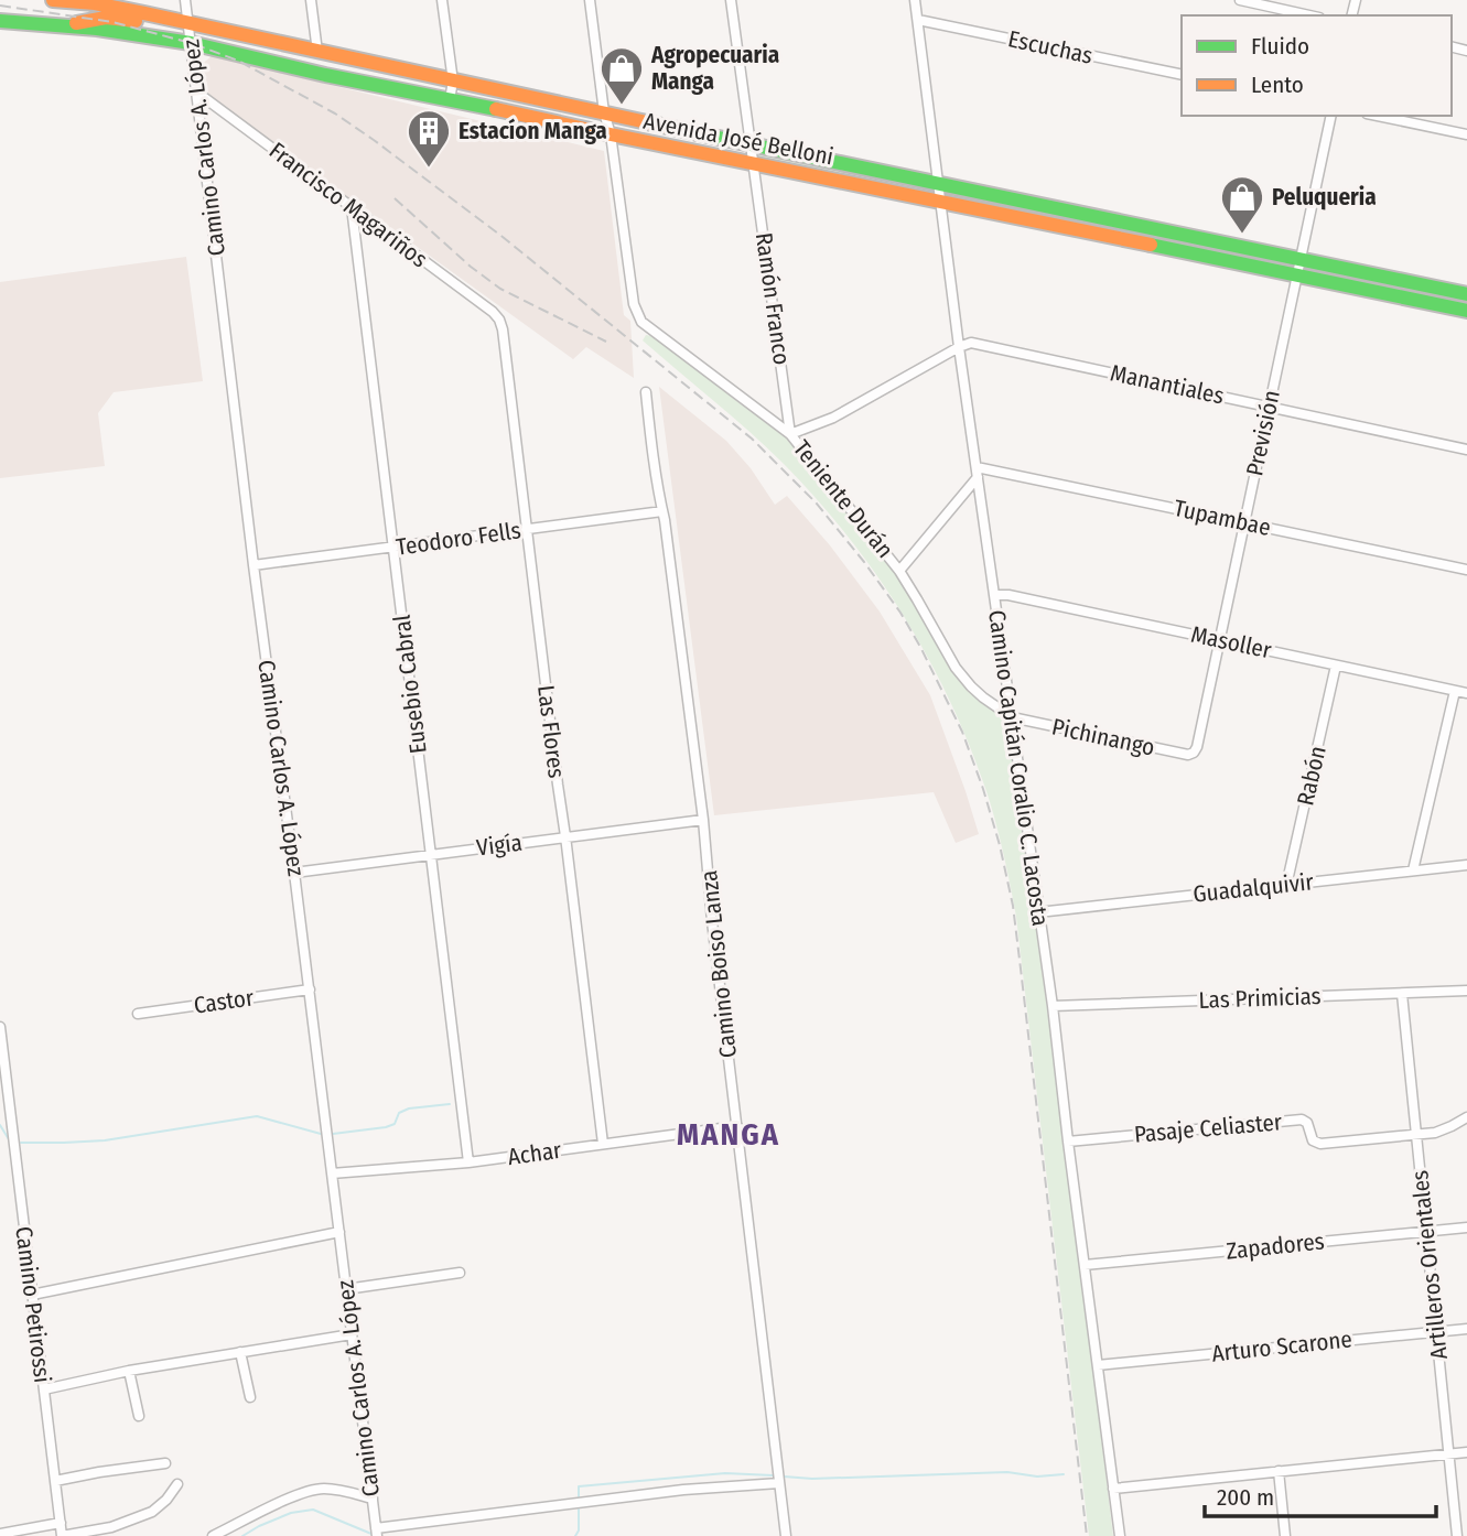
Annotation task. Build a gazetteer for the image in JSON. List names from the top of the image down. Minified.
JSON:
{"streets":{"main road":["Avenida José Belloni"],"street":["Escuchas","Camino Carlos A. López","Francisco Magariños","Ramón Franco","Manantiales","Previsión","Teniente Durán","Tupambae","Teodoro Fells","Masoller","Eusebio Cabral","Las Flores","Pichinango","Camino Capitán Coralio C. Lacosta","Rabón","Vigía","Guadalquivir","Camino Boiso Lanza","Las Primicias","Castor","Pasaje Celiaster","Achar","Zapadores","Artilleros Orientales","Camino Petirossi","Arturo Scarone"]},"crossings":[["Escuchas","Camino Capitán Coralio C. Lacosta"],["Avenida José Belloni","Camino Carlos A. López"],["Avenida José Belloni","Ramón Franco"],["Avenida José Belloni","Previsión"],["Avenida José Belloni","Teniente Durán"],["Avenida José Belloni","Camino Capitán Coralio C. Lacosta"],["Camino Carlos A. López","Francisco Magariños"],["Camino Carlos A. López","Teodoro Fells"],["Camino Carlos A. López","Vigía"],["Camino Carlos A. López","Castor"],["Camino Carlos A. López","Achar"],["Francisco Magariños","Eusebio Cabral"],["Francisco Magariños","Las Flores"],["Ramón Franco","Teniente Durán"],["Manantiales","Previsión"],["Manantiales","Camino Capitán Coralio C. Lacosta"],["Previsión","Tupambae"],["Previsión","Masoller"],["Previsión","Pichinango"],["Teniente Durán","Pichinango"],["Teniente Durán","Camino Capitán Coralio C. Lacosta"],["Tupambae","Camino Capitán Coralio C. Lacosta"],["Teodoro Fells","Eusebio Cabral"],["Teodoro Fells","Las Flores"],["Teodoro Fells","Camino Boiso Lanza"],["Masoller","Camino Capitán Coralio C. Lacosta"],["Masoller","Rabón"],["Eusebio Cabral","Vigía"],["Eusebio Cabral","Achar"],["Las Flores","Vigía"],["Las Flores","Achar"],["Pichinango","Camino Capitán Coralio C. Lacosta"],["Camino Capitán Coralio C. Lacosta","Guadalquivir"],["Camino Capitán Coralio C. Lacosta","Las Primicias"],["Camino Capitán Coralio C. Lacosta","Pasaje Celiaster"],["Camino Capitán Coralio C. Lacosta","Zapadores"],["Camino Capitán Coralio C. Lacosta","Arturo Scarone"],["Rabón","Guadalquivir"],["Vigía","Camino Boiso Lanza"],["Camino Boiso Lanza","Achar"],["Las Primicias","Artilleros Orientales"],["Pasaje Celiaster","Artilleros Orientales"],["Zapadores","Artilleros Orientales"],["Artilleros Orientales","Arturo Scarone"]],"districts":["MANGA"],"places":{"shop":["Agropecuaria Manga","Peluqueria"],"building":["Estacíon Manga"]},"legend":["Fluido","Lento"],"scale_bar":"200 m"}
